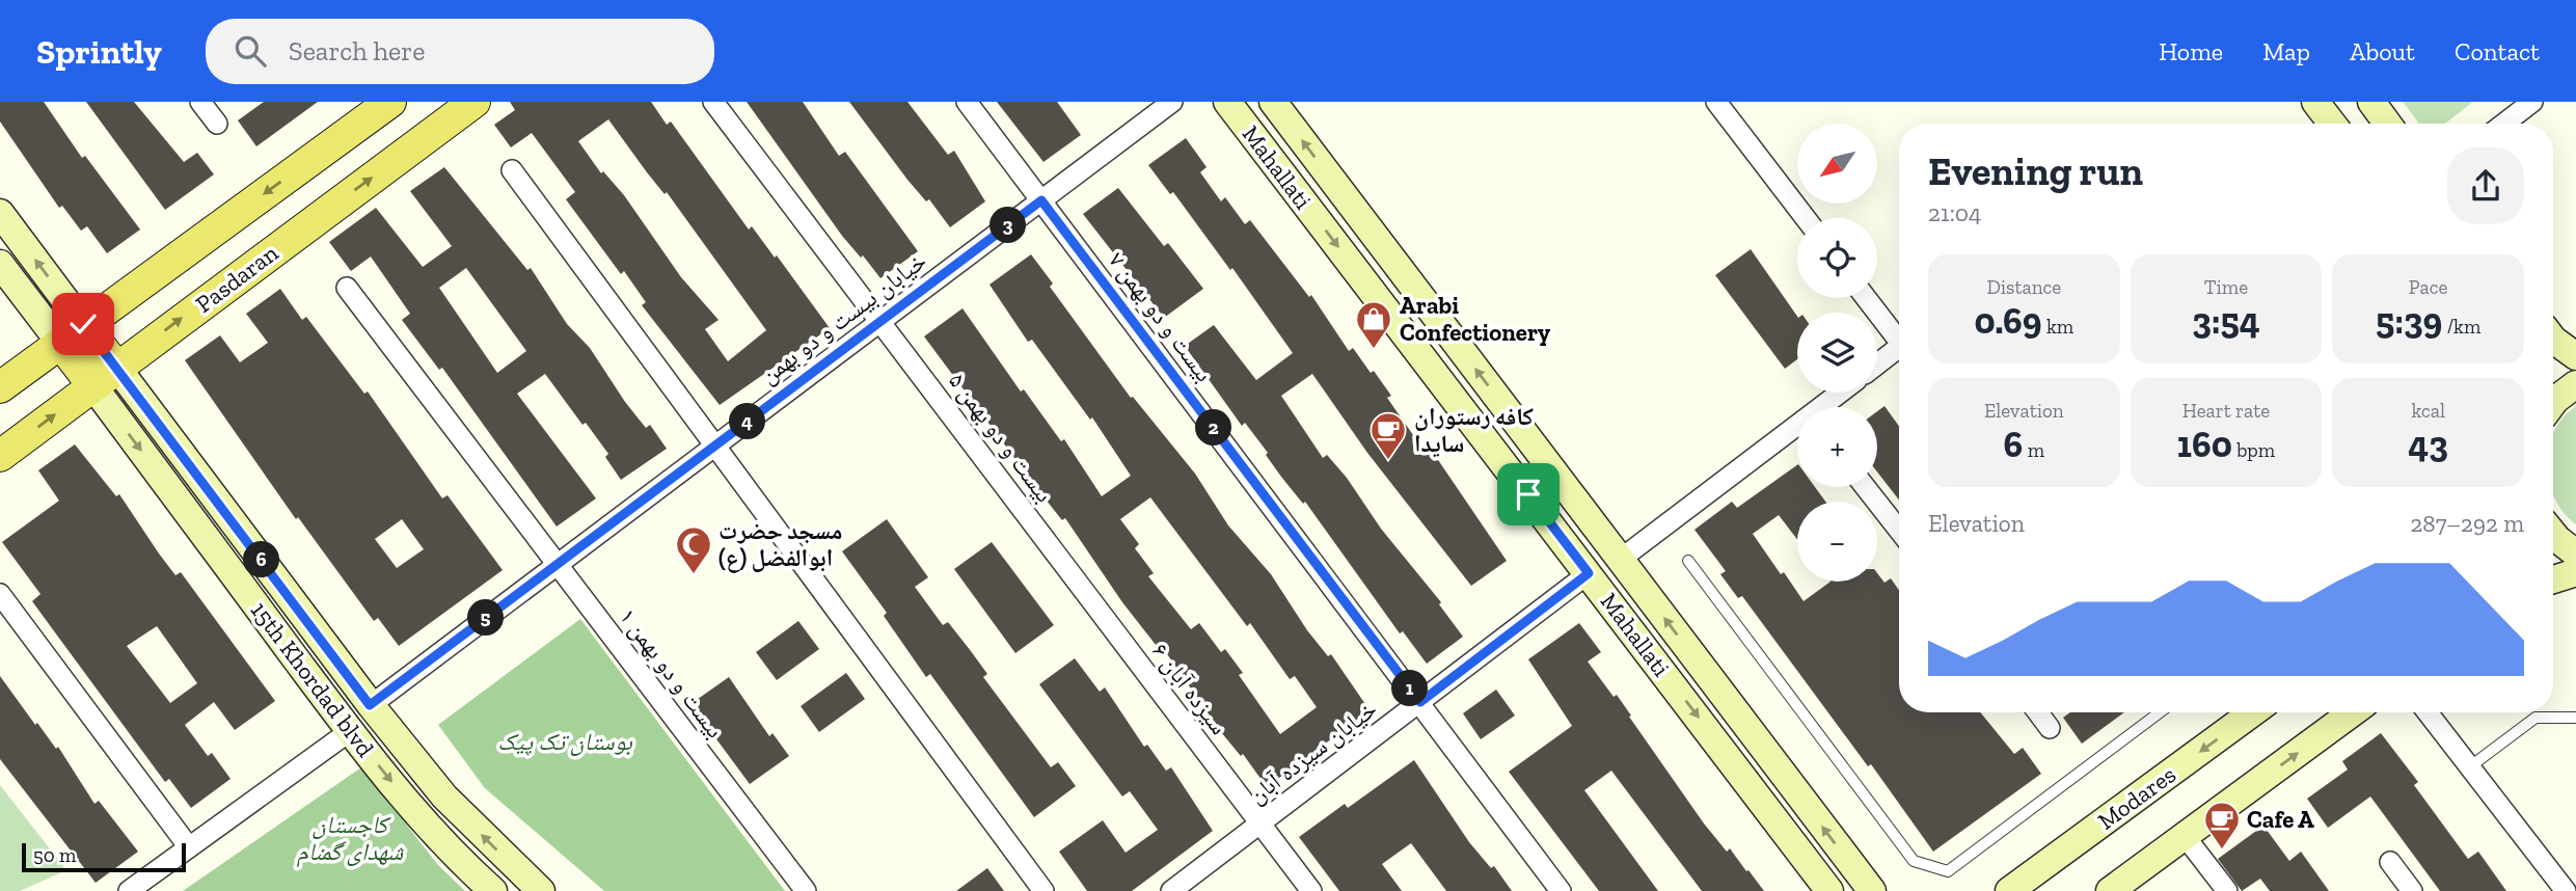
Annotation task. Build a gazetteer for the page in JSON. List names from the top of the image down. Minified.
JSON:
{"streets":{"main road":["Mahallati","Pasdaran","15th Khordad blvd","Modares"],"street":["بیست و دو بهمن ۷","خیابان بیست و دو بهمن","بیست و دو بهمن ۵","بیست و دو بهمن ۱","سیزده آبان ۶","خیابان سیزده آبان"]},"crossings":[["Mahallati","خیابان سیزده آبان"],["Pasdaran","15th Khordad blvd"],["بیست و دو بهمن ۷","خیابان بیست و دو بهمن"],["بیست و دو بهمن ۷","خیابان سیزده آبان"],["خیابان بیست و دو بهمن","بیست و دو بهمن ۵"],["خیابان بیست و دو بهمن","بیست و دو بهمن ۱"],["بیست و دو بهمن ۵","سیزده آبان ۶"],["سیزده آبان ۶","خیابان سیزده آبان"]],"parks":["بوستان تک پیک","کاجستان شهدای گمنام"],"places":{"shop":["Arabi Confectionery"],"cafe":["کافه رستوران سایدا","Cafe A"],"mosque":["مسجد حضرت ابوالفضل (ع)"]},"scale_bar":"50 m","north":"bottom left","page":{"header":"Sprintly","search":"Search here","nav":["Home","Map","About","Contact"],"map_buttons":["+","−"],"heading":["Evening run","21:04"],"pins":["3","4","2","6","5","1"],"stats":[["Distance","0.69 km"],["Time","3:54"],["Pace","5:39 /km"],["Elevation","6 m"],["Heart rate","160 bpm"],["kcal","43"]],"chart":["Elevation","287–292 m"],"scale":"50 m"}}
